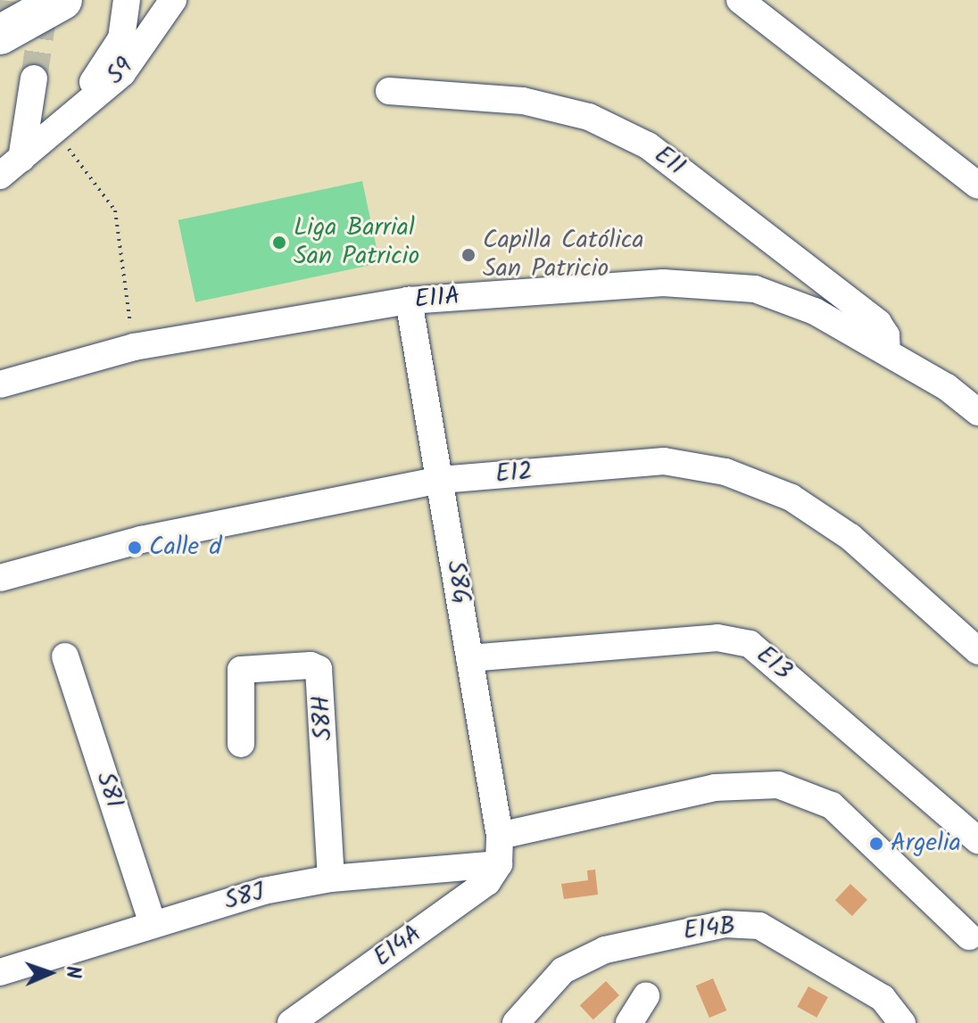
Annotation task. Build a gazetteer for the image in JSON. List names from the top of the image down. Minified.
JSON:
{"streets":{"street":["S9","E11","E11A","E12","S8G","E13","S8H","S8I","S8J","E14B","E14A"]},"crossings":[["E11","E11A"],["E11A","S8G"],["E12","S8G"],["S8G","E13"],["S8G","S8J"],["S8G","E14A"],["S8H","S8J"],["S8I","S8J"],["S8J","E14A"]],"places":["Liga Barrial San Patricio","Capilla Católica San Patricio","Calle d","Argelia"],"north":"right"}
